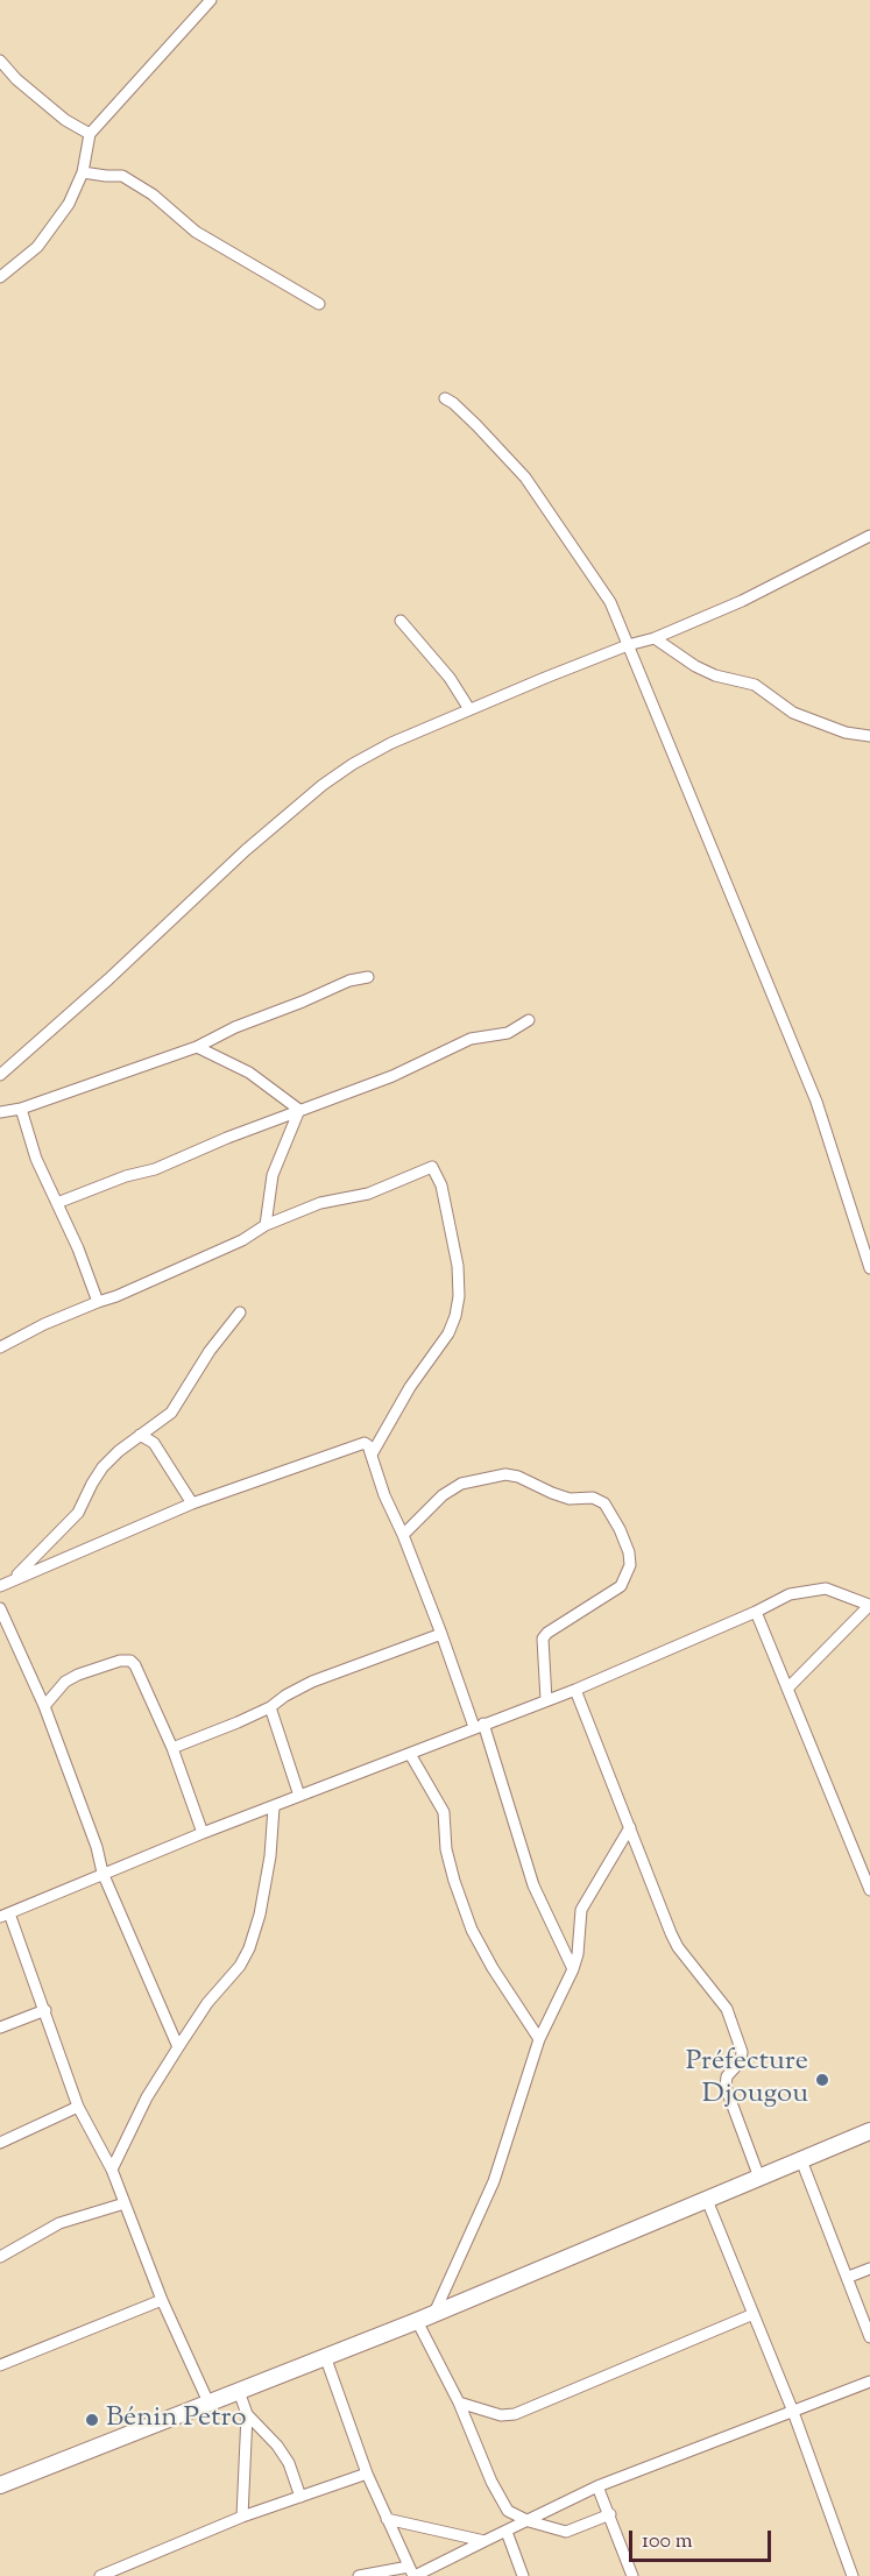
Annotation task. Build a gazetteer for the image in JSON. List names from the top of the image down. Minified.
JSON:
{"places":["Préfecture Djougou","Bénin Petro"],"scale_bar":"100 m"}
